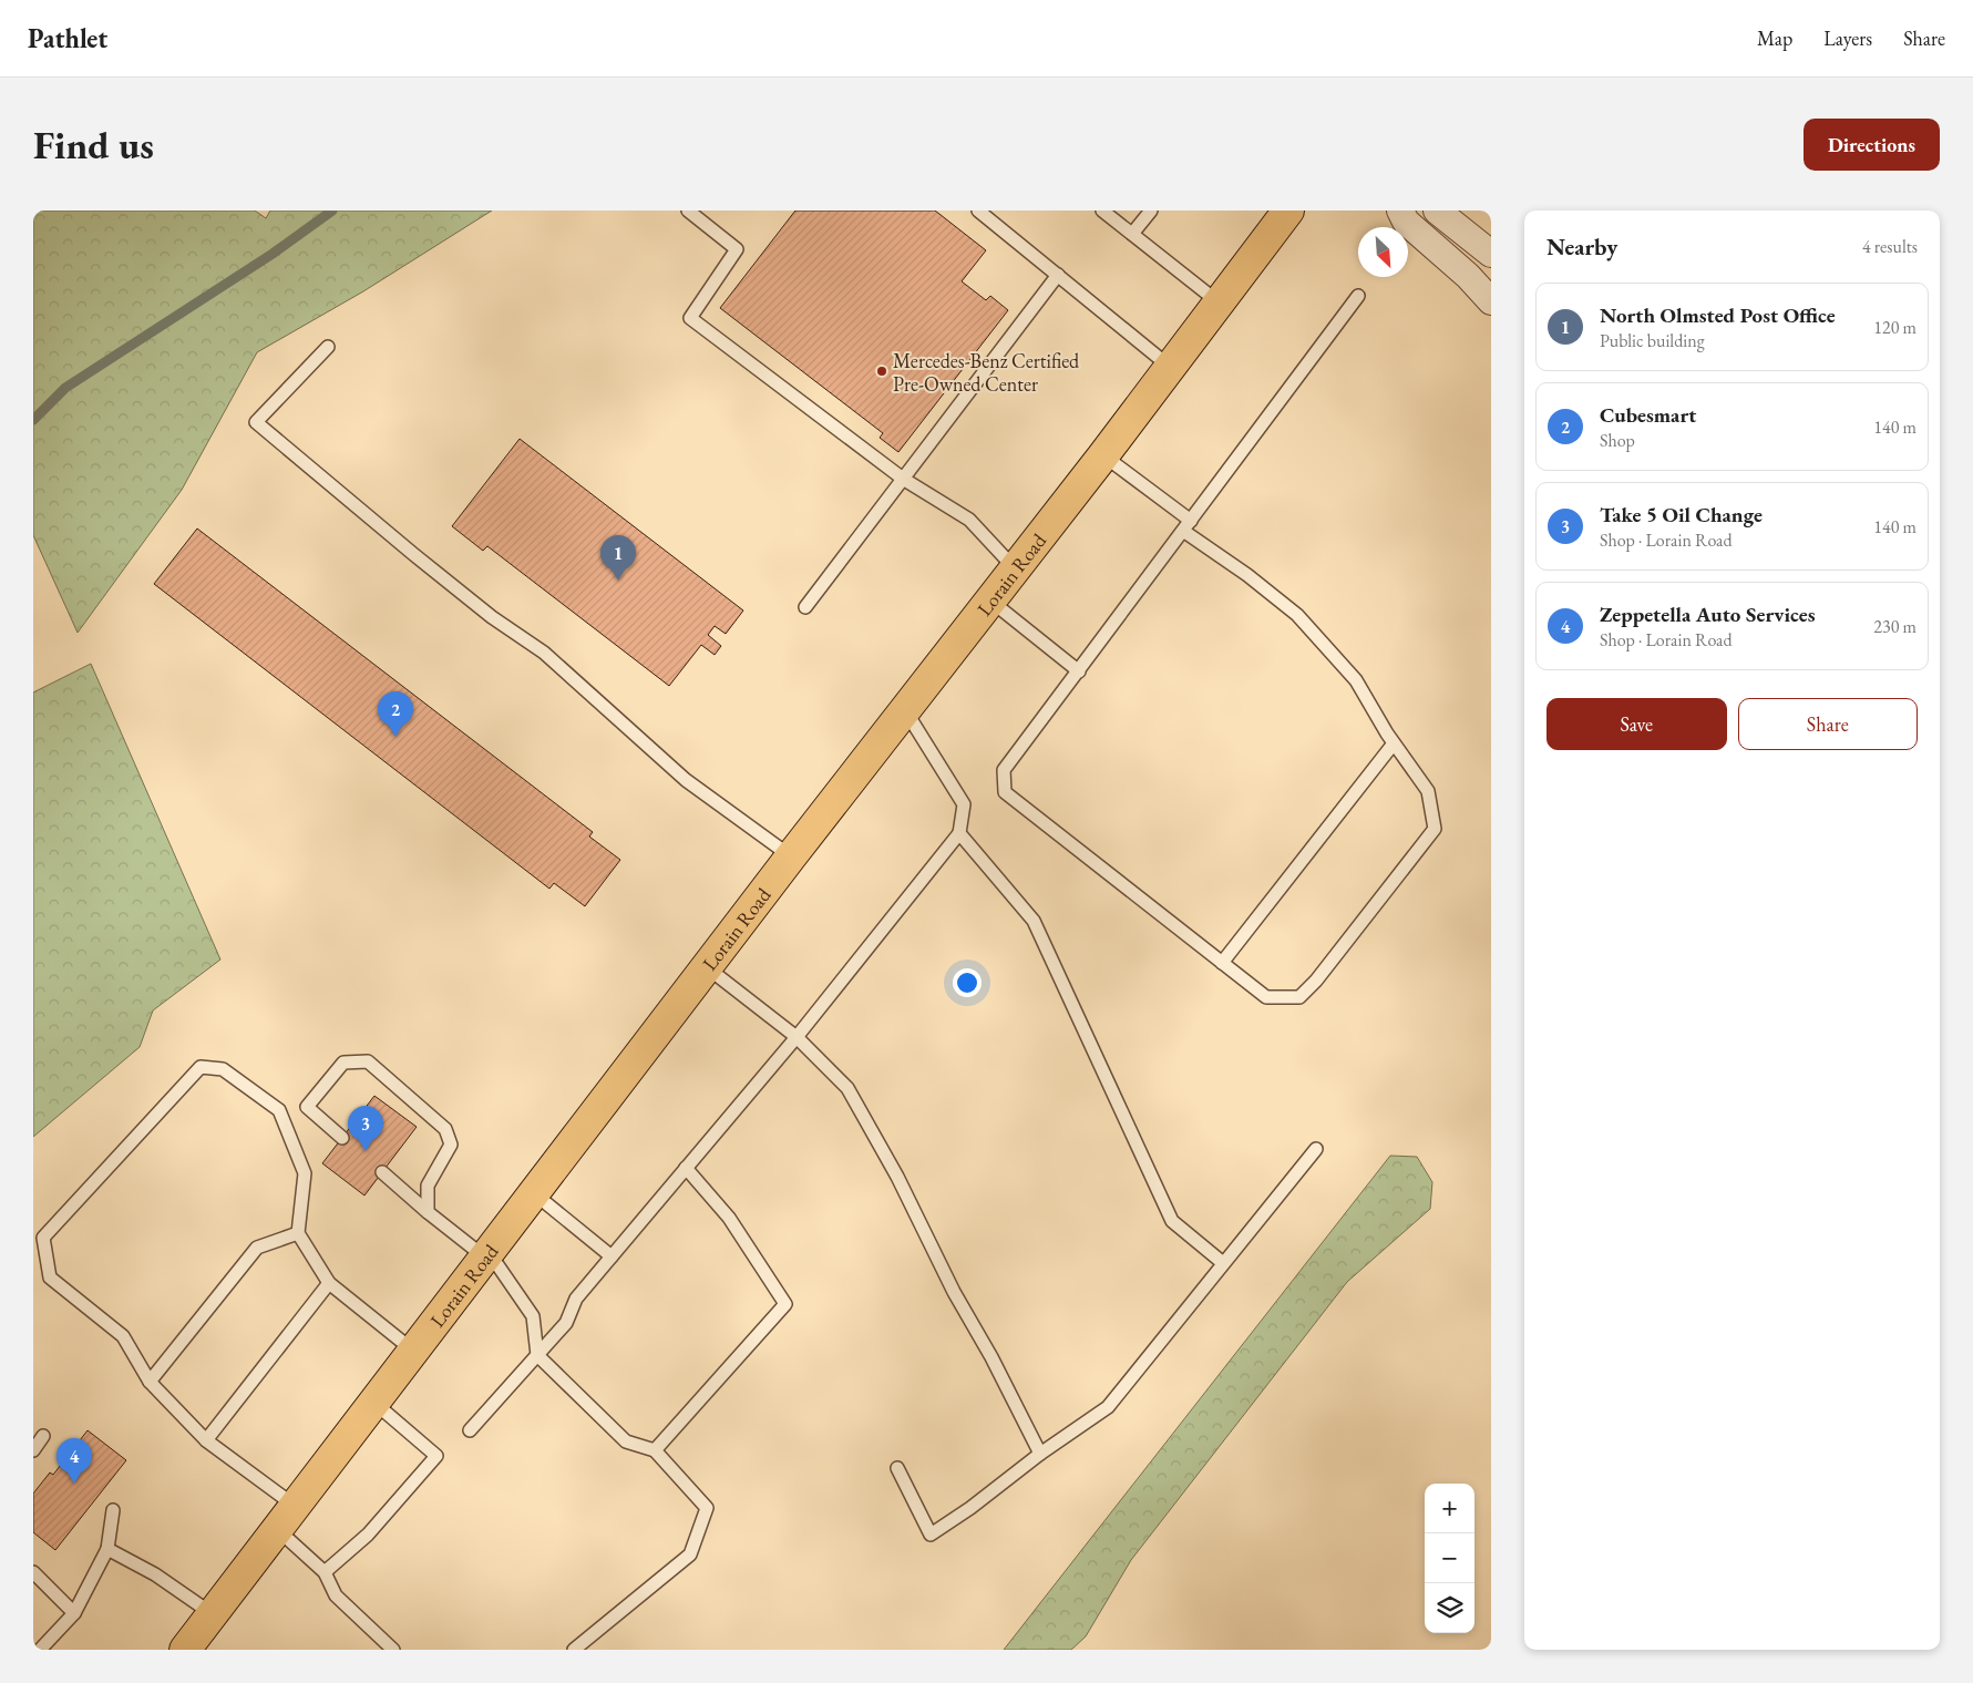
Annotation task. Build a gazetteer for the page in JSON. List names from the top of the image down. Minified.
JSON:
{"streets":{"main road":["Lorain Road"]},"places":["Mercedes-Benz Certified Pre-Owned Center"],"north":"bottom right","page":{"header":"Pathlet","nav":["Map","Layers","Share"],"buttons":["Directions",["Save","Share"]],"title":"Find us","heading":["Nearby","4 results"],"list":[{"mark":"1","name":"North Olmsted Post Office","note":"Public building","value":"120 m"},{"mark":"2","name":"Cubesmart","note":"Shop","value":"140 m"},{"mark":"3","name":"Take 5 Oil Change","note":"Shop · Lorain Road","value":"140 m"},{"mark":"4","name":"Zeppetella Auto Services","note":"Shop · Lorain Road","value":"230 m"}],"pins":["1","2","3","4"],"map_buttons":["+","−"]}}
